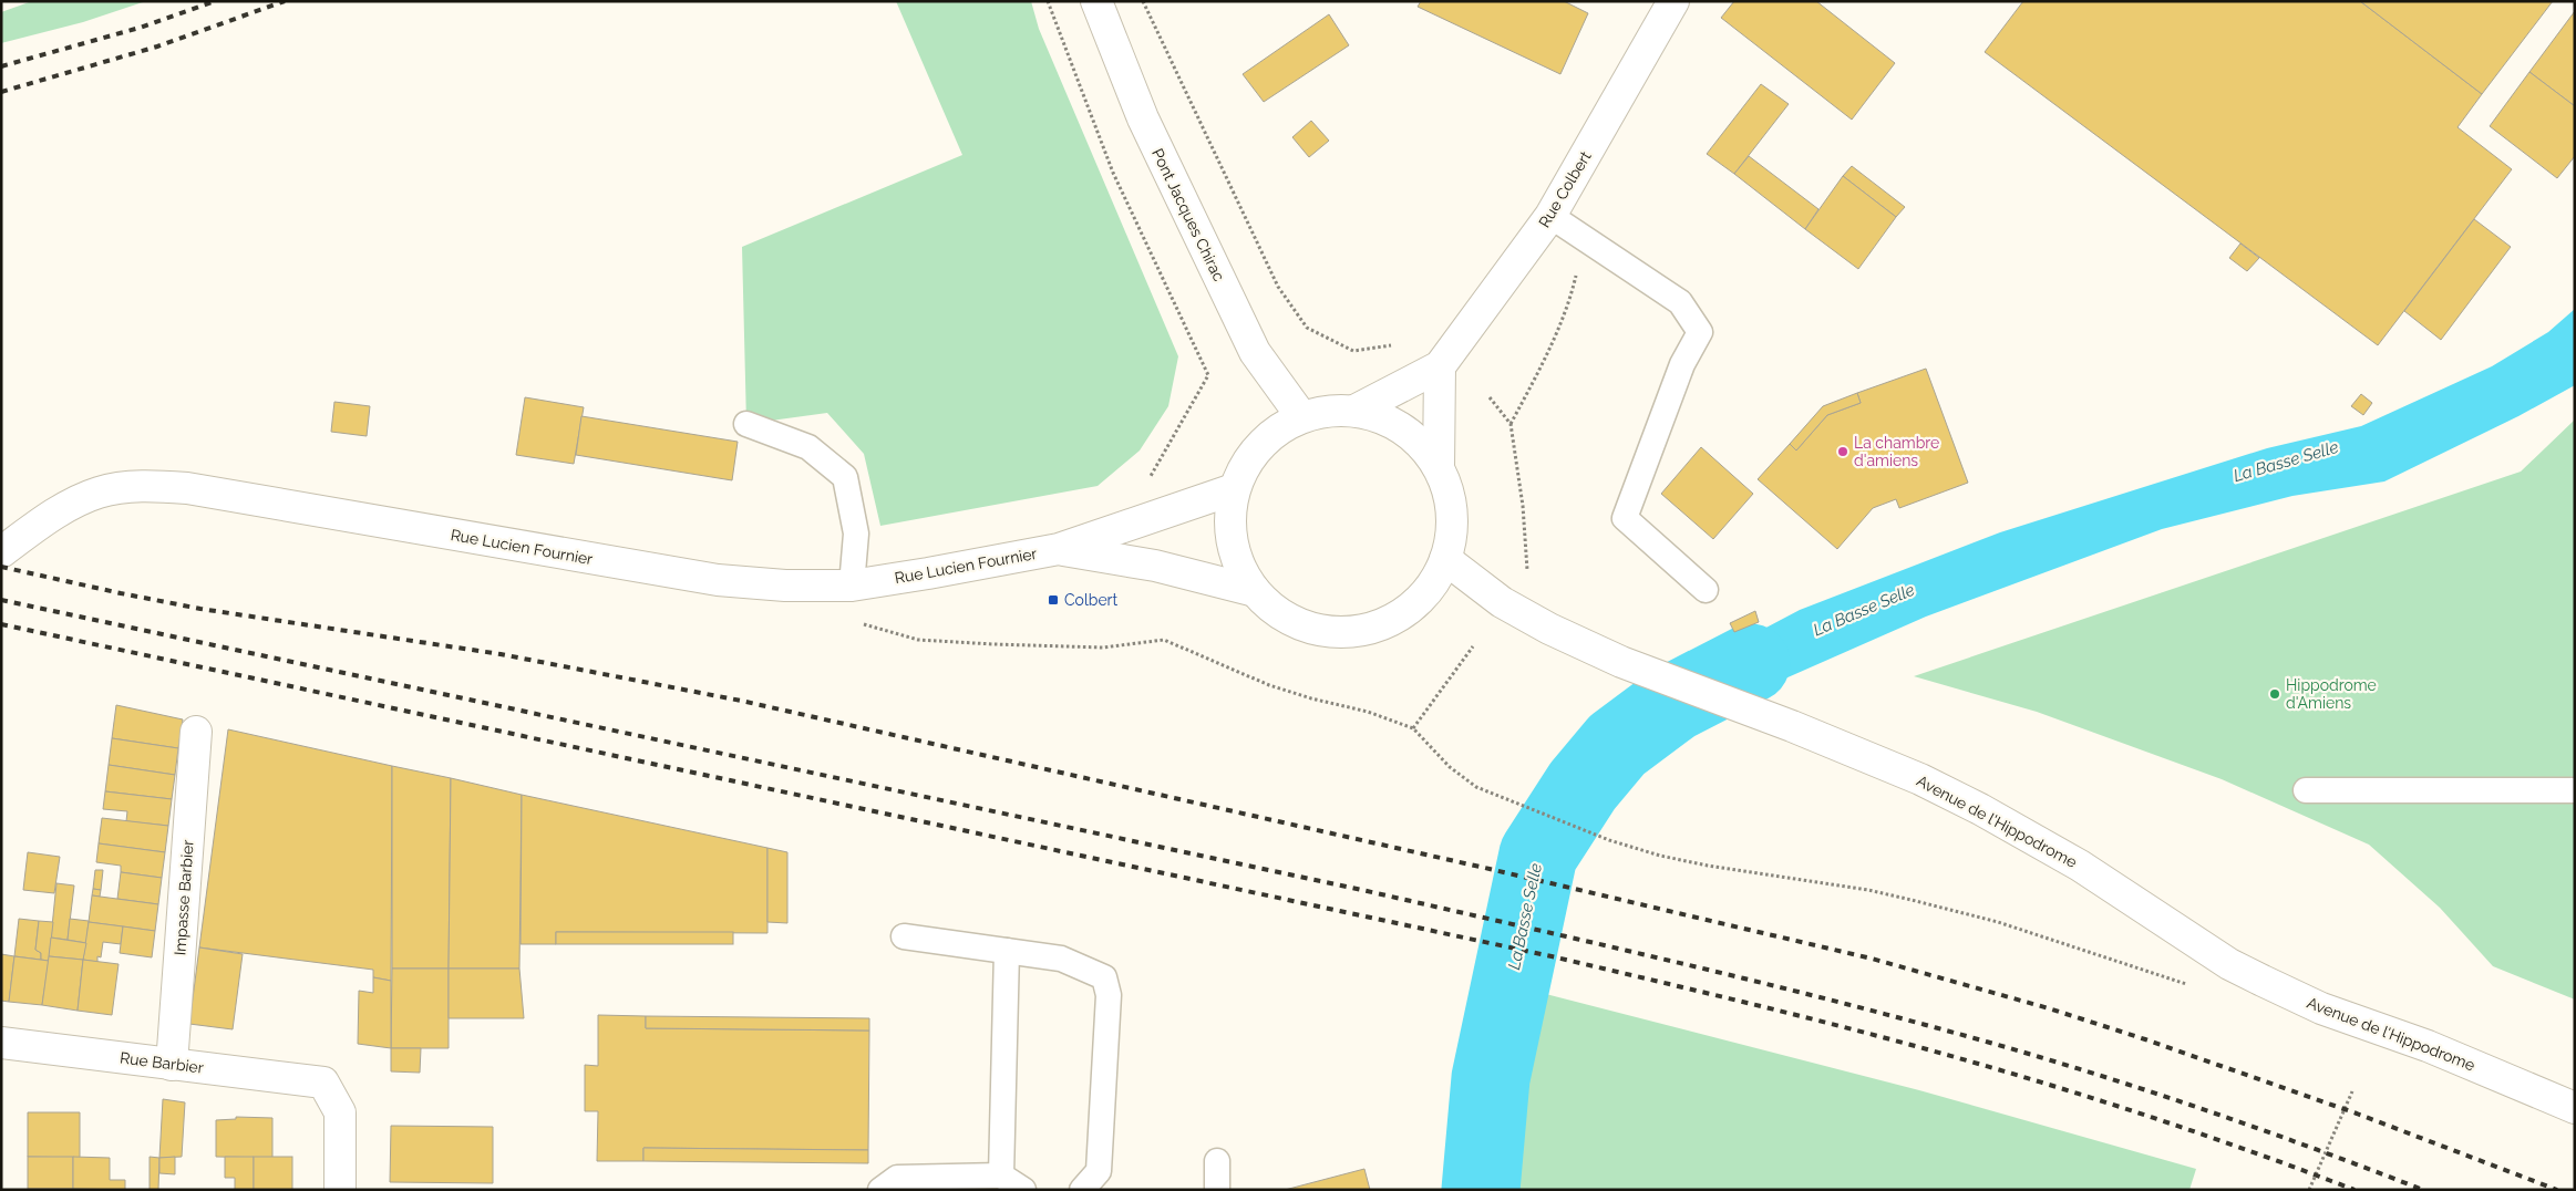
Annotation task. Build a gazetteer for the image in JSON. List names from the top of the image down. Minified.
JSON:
{"streets":{"main road":["Rue Colbert","Pont Jacques Chirac","Rue Lucien Fournier","Avenue de l'Hippodrome","Impasse Barbier","Rue Barbier"]},"crossings":[["Impasse Barbier","Rue Barbier"]],"water":["La Basse Selle"],"places":{"other":["La chambre d'amiens","Hippodrome d'Amiens"],"transit":["Colbert"]}}
